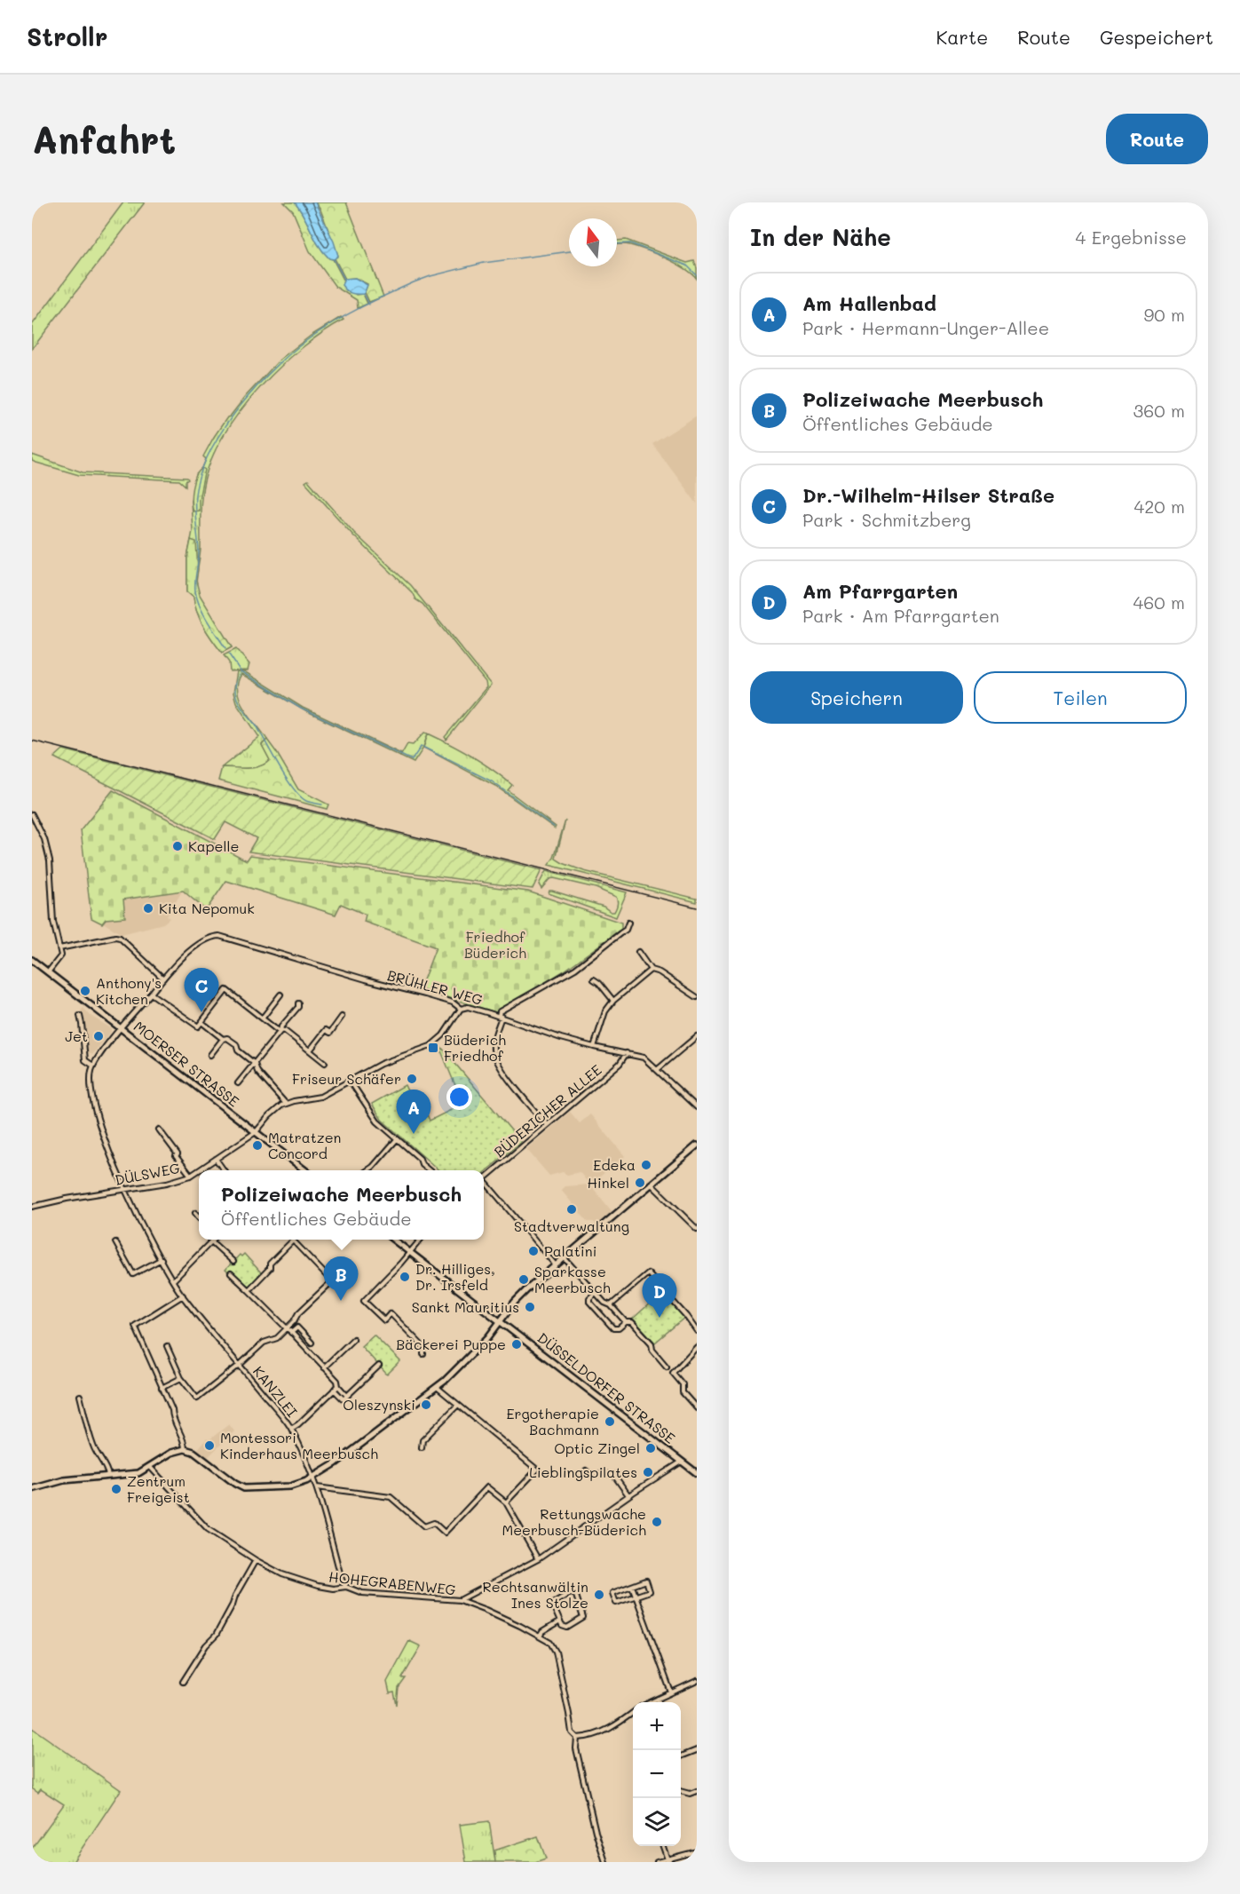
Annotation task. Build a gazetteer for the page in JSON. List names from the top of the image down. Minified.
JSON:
{"streets":{"main road":["MOERSER STRASSE","DÜSSELDORFER STRASSE"],"street":["BRÜHLER WEG","BÜDERICHER ALLEE","DÜLSWEG","KANZLEI","HOHEGRABENWEG"]},"crossings":[["BRÜHLER WEG","MOERSER STRASSE"],["BRÜHLER WEG","BÜDERICHER ALLEE"],["MOERSER STRASSE","DÜLSWEG"],["DÜLSWEG","KANZLEI"],["KANZLEI","HOHEGRABENWEG"]],"parks":["Friedhof Büderich"],"places":{"other":["Kapelle","Kita Nepomuk","Anthony's Kitchen","Jet","Friseur Schäfer","Matratzen Concord","Edeka","Hinkel","Stadtverwaltung","Palatini","Dr. Hilliges, Dr. Irsfeld","Sparkasse Meerbusch","Sankt Mauritius","Bäckerei Puppe","Oleszynski","Ergotherapie Bachmann","Montessori Kinderhaus Meerbusch","Optic Zingel","Lieblingspilates","Zentrum Freigeist","Rettungswache Meerbusch-Büderich","Rechtsanwältin Ines Stolze"],"transit":["Büderich Friedhof"]},"north":"top","page":{"header":"Strollr","nav":["Karte","Route","Gespeichert"],"buttons":["Route",["Speichern","Teilen"]],"title":"Anfahrt","heading":["In der Nähe","4 Ergebnisse"],"list":[{"mark":"A","name":"Am Hallenbad","note":"Park · Hermann-Unger-Allee","value":"90 m"},{"mark":"B","name":"Polizeiwache Meerbusch","note":"Öffentliches Gebäude","value":"360 m"},{"mark":"C","name":"Dr.-Wilhelm-Hilser Straße","note":"Park · Schmitzberg","value":"420 m"},{"mark":"D","name":"Am Pfarrgarten","note":"Park · Am Pfarrgarten","value":"460 m"}],"pins":["C","A","B","D"],"popup":["Polizeiwache Meerbusch","Öffentliches Gebäude"],"map_buttons":["+","−"]}}
